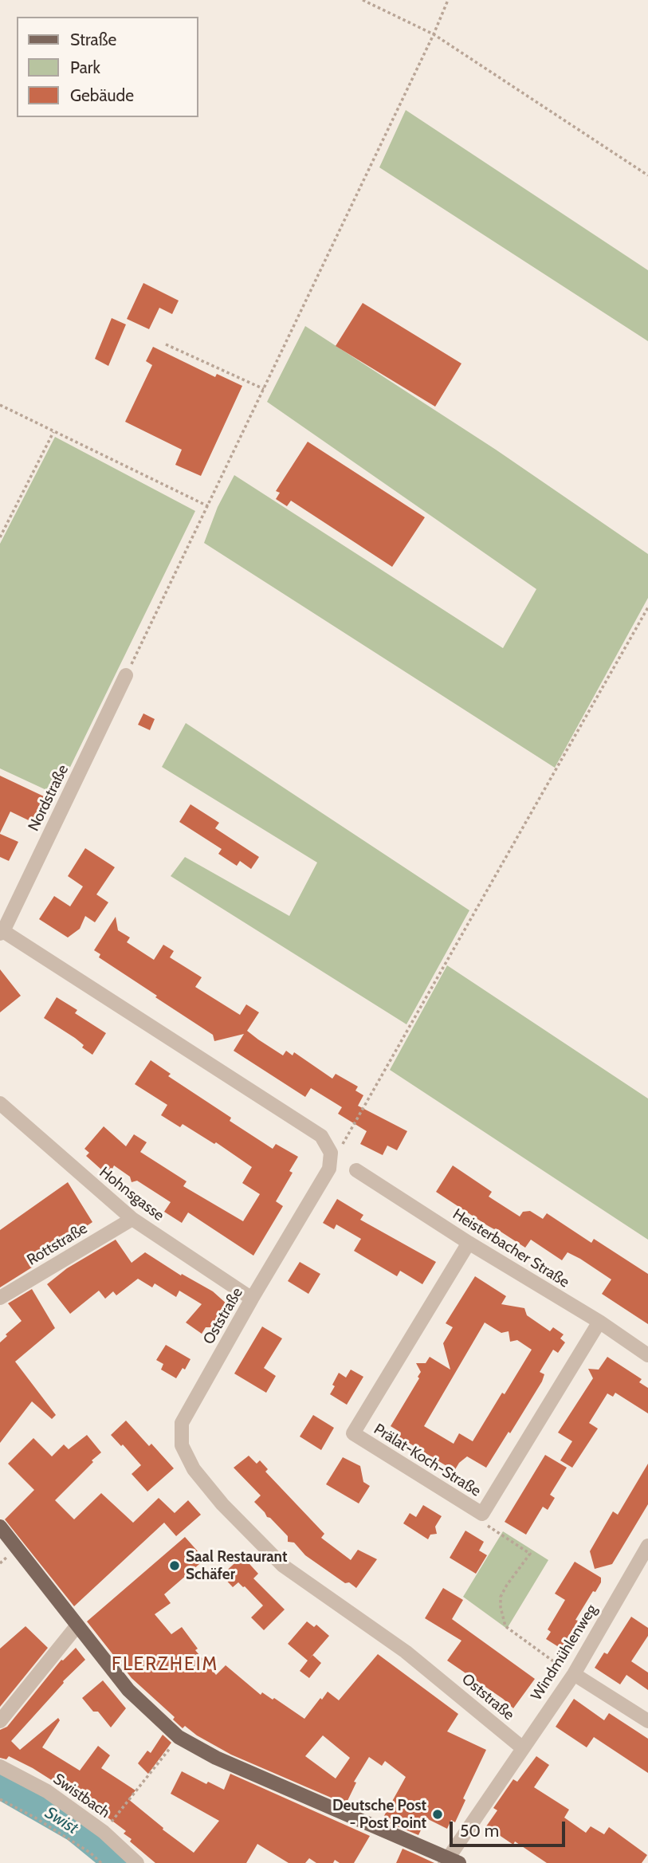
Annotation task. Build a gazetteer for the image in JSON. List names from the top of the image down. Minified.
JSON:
{"streets":{"street":["Nordstraße","Hohnsgasse","Rottstraße","Heisterbacher Straße","Oststraße","Prälat-Koch-Straße","Windmühlenweg","Swistbach"]},"crossings":[["Hohnsgasse","Rottstraße"],["Hohnsgasse","Oststraße"],["Heisterbacher Straße","Prälat-Koch-Straße"],["Oststraße","Windmühlenweg"]],"districts":["FLERZHEIM"],"water":["Swist"],"places":["Saal Restaurant Schäfer","Deutsche Post - Post Point"],"legend":["Straße","Park","Gebäude"],"scale_bar":"50 m"}
